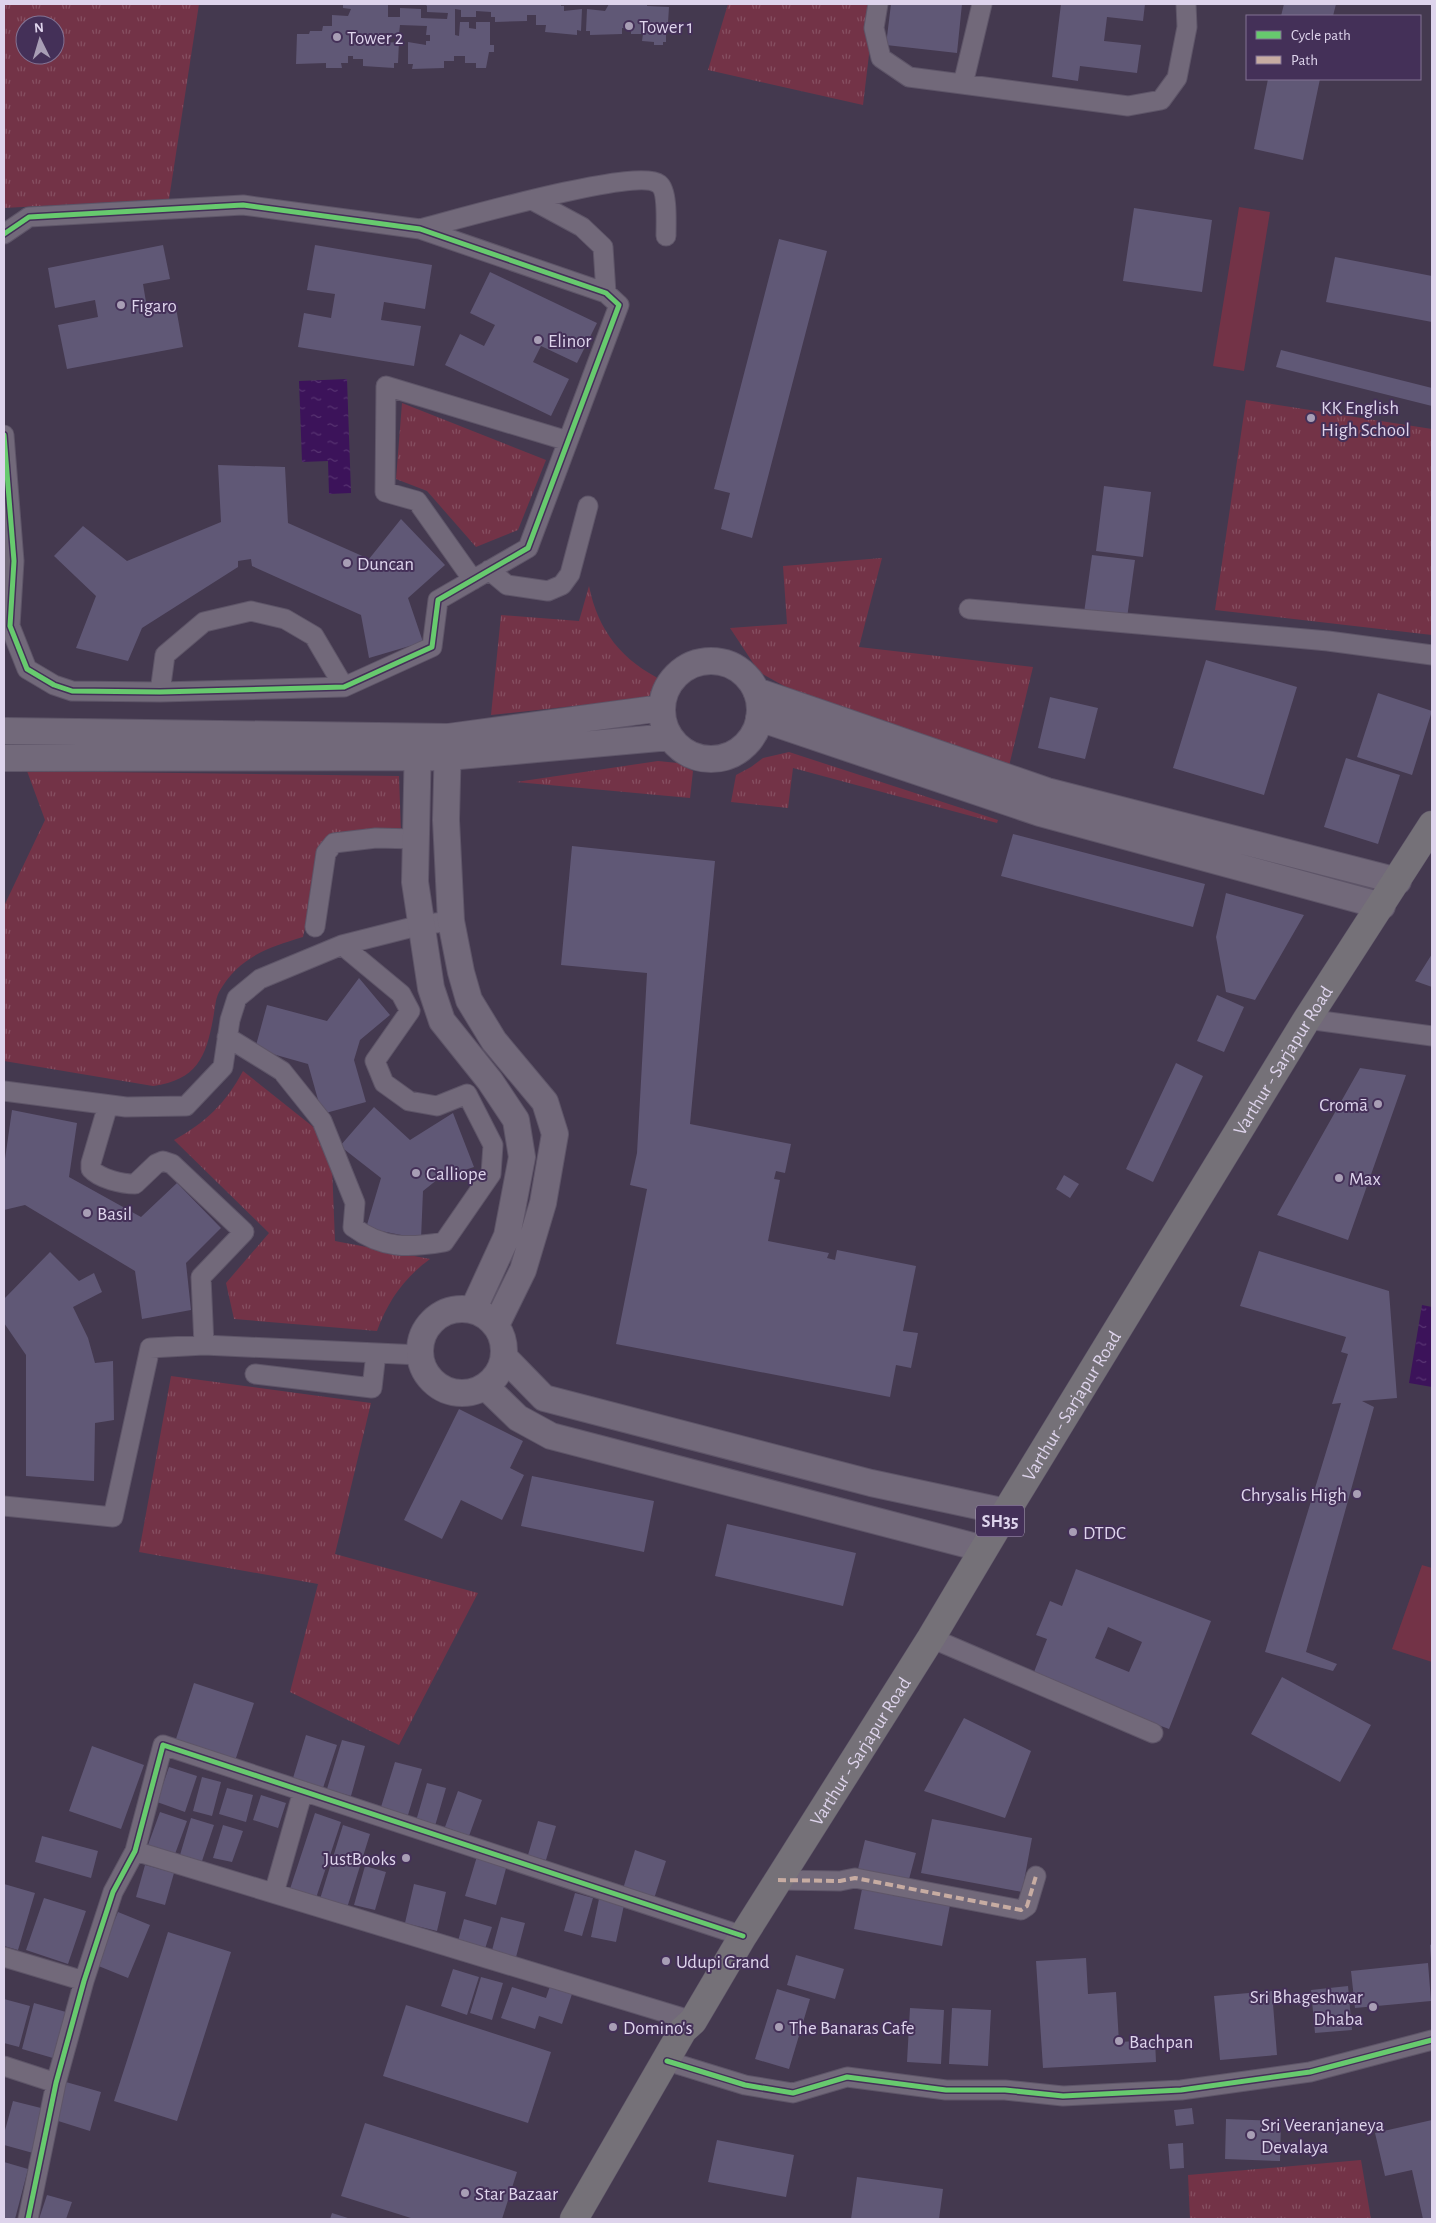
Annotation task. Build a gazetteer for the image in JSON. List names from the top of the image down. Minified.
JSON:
{"streets":{"main road":["Varthur - Sarjapur Road","SH35"]},"places":["Tower 1","Tower 2","Figaro","Elinor","KK English High School","Duncan","Cromā","Calliope","Max","Basil","Chrysalis High","DTDC","JustBooks","Udupi Grand","Sri Bhageshwar Dhaba","Domino's","The Banaras Cafe","Bachpan","Sri Veeranjaneya Devalaya","Star Bazaar"],"legend":["Cycle path","Path"],"north":"top"}
